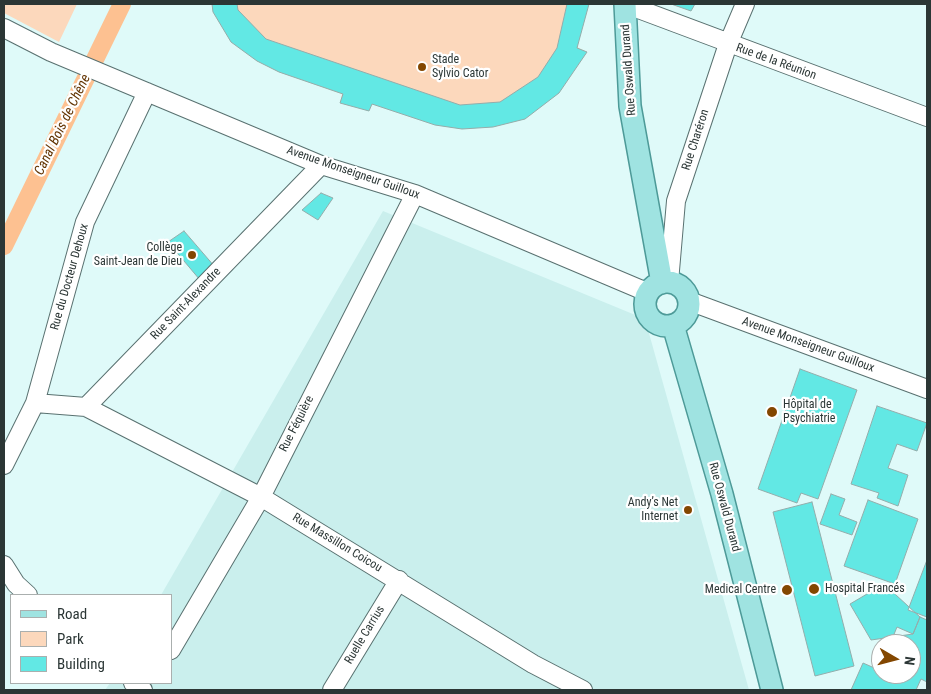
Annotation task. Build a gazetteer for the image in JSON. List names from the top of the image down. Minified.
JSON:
{"streets":{"main road":["Rue Oswald Durand"],"street":["Rue de la Réunion","Rue Charéron","Avenue Monseigneur Guilloux","Rue du Docteur Dehoux","Rue Saint-Alexandre","Rue Féquière","Rue Massillon Coicou","Ruelle Carrius"]},"crossings":[["Rue de la Réunion","Rue Oswald Durand"],["Rue de la Réunion","Rue Charéron"],["Rue Oswald Durand","Rue Charéron"],["Rue Oswald Durand","Avenue Monseigneur Guilloux"],["Rue Charéron","Avenue Monseigneur Guilloux"],["Avenue Monseigneur Guilloux","Rue du Docteur Dehoux"],["Avenue Monseigneur Guilloux","Rue Saint-Alexandre"],["Avenue Monseigneur Guilloux","Rue Féquière"],["Rue Saint-Alexandre","Rue Massillon Coicou"],["Rue Féquière","Rue Massillon Coicou"],["Rue Massillon Coicou","Ruelle Carrius"]],"water":["Canal Bois de Chêne"],"places":["Stade Sylvio Cator","Collège Saint-Jean de Dieu","Hôpital de Psychiatrie","Andy’s Net Internet","Hospital Francés","Medical Centre"],"legend":["Road","Park","Building"],"north":"right"}
